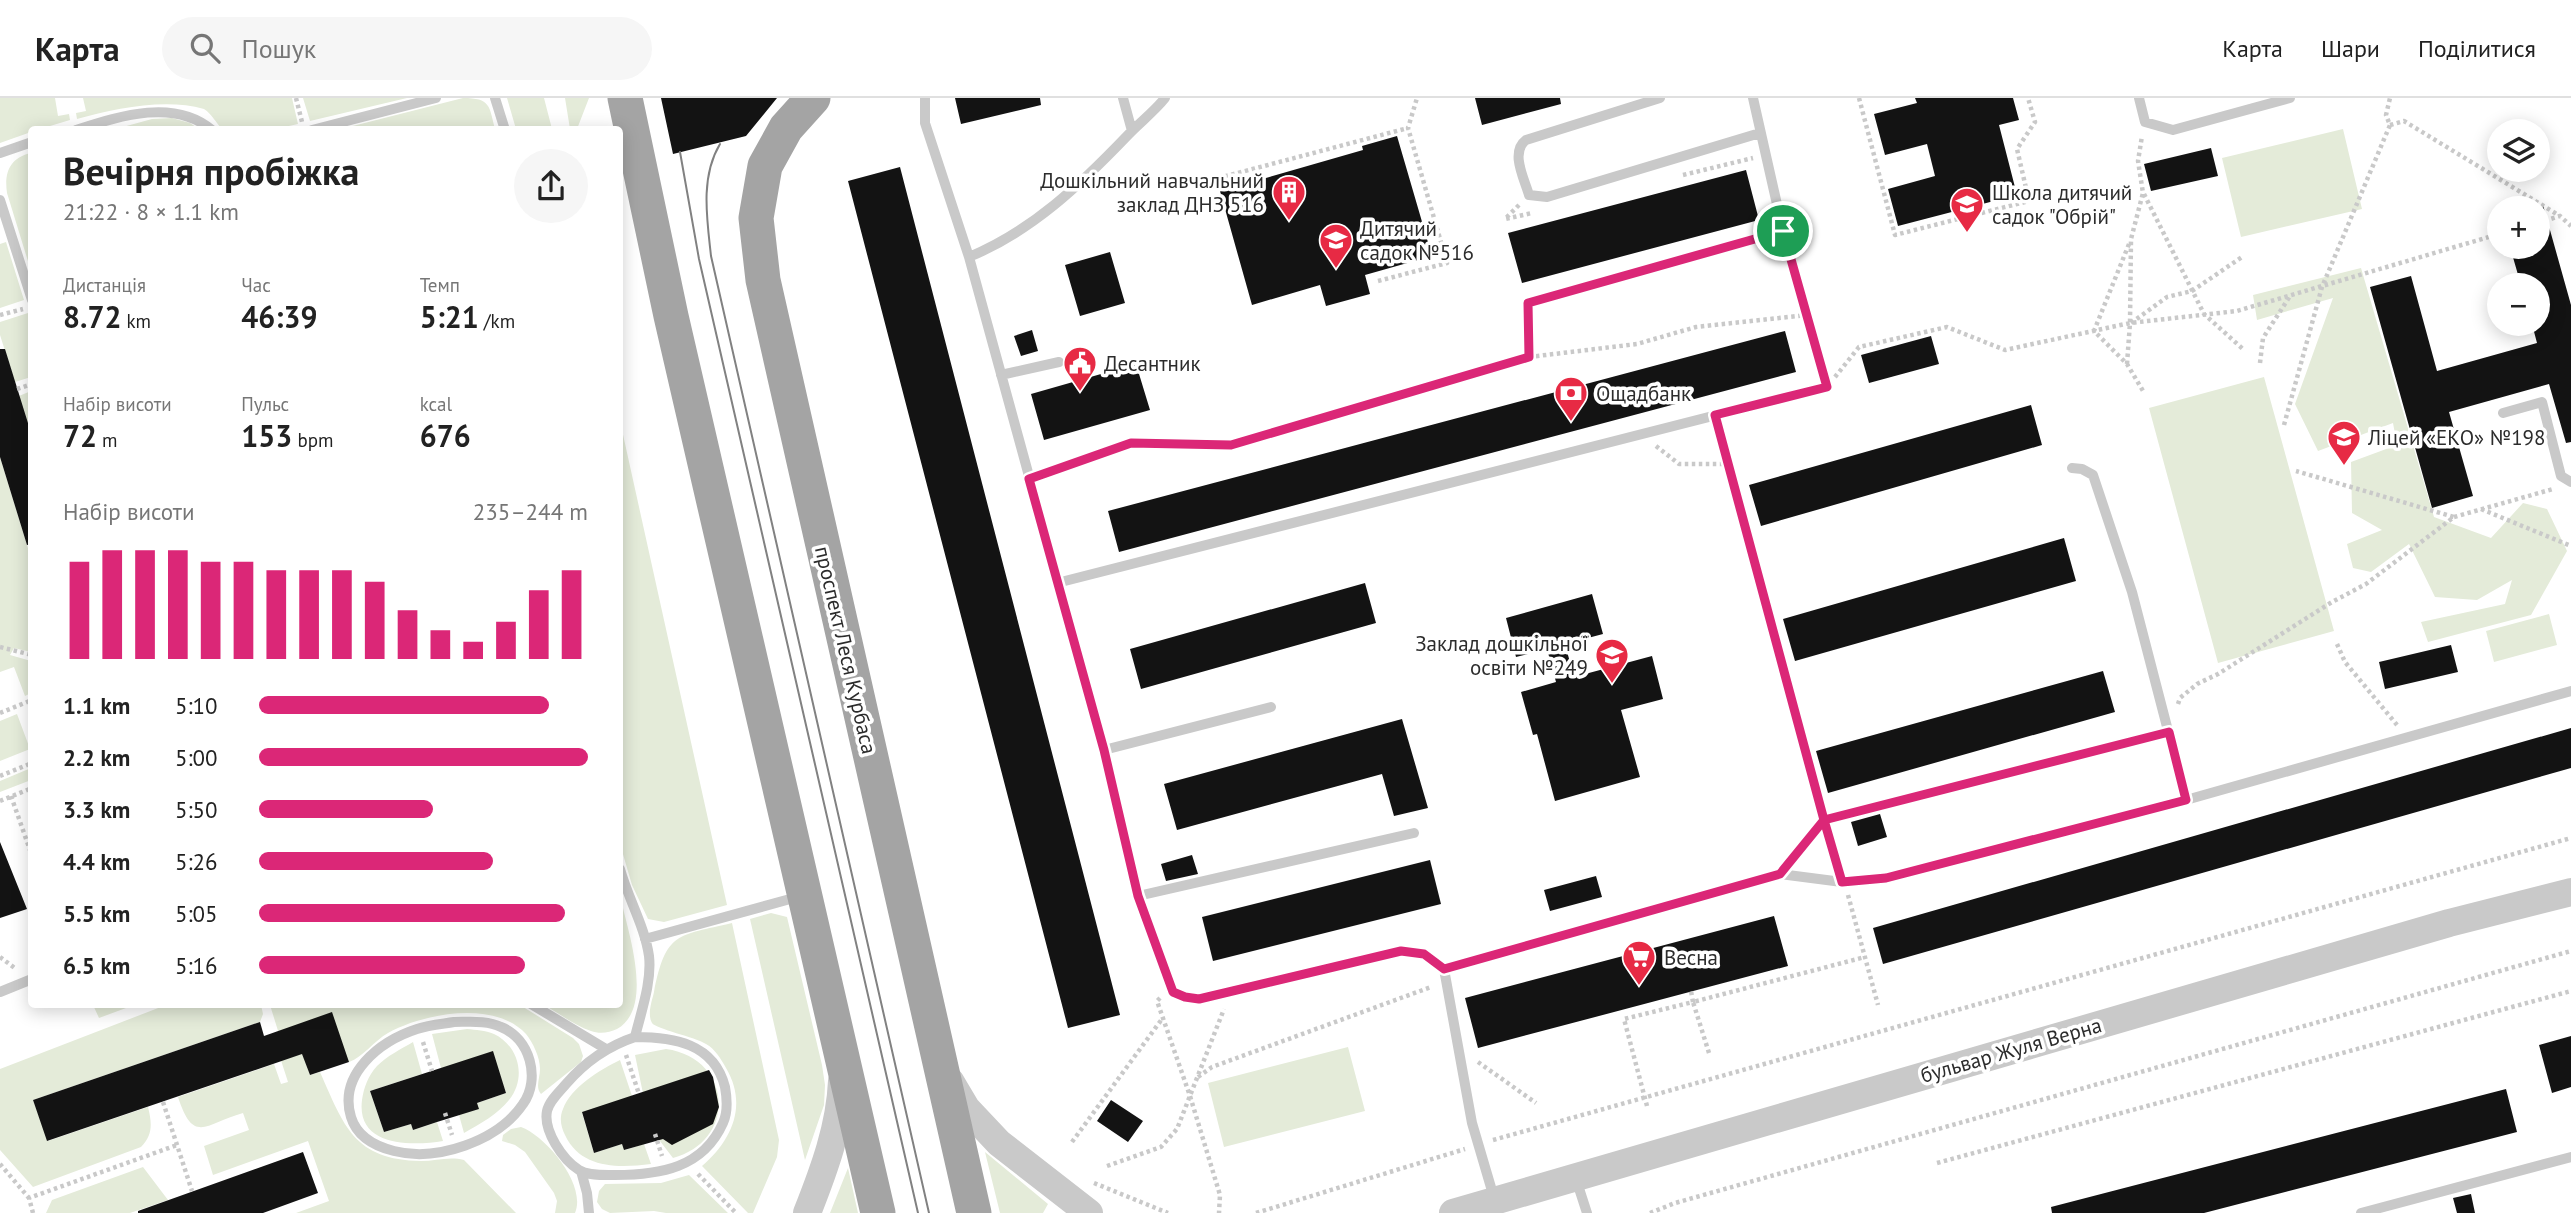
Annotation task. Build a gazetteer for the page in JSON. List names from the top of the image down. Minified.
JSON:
{"streets":{"main road":["проспект Леся Курбаса"],"street":["бульвар Жуля Верна"]},"places":{"building":["Дошкільний навчальний заклад ДНЗ 516"],"school or university":["Школа дитячий садок \"Обрій\"","Дитячий садок №516","Ліцей «ЕКО» №198","Заклад дошкільної освіти №249"],"public building":["Десантник"],"bank":["Ощадбанк"],"supermarket":["Весна"]},"page":{"header":"Карта","search":"Пошук","nav":["Карта","Шари","Поділитися"],"map_buttons":["+","−"],"heading":["Вечірня пробіжка","21:22 · 8 × 1.1 km"],"stats":[["Дистанція","8.72 km"],["Час","46:39"],["Темп","5:21 /km"],["Набір висоти","72 m"],["Пульс","153 bpm"],["kcal","676"]],"chart":["Набір висоти","235–244 m"],"list":[{"name":"1.1 km","note":"5:10"},{"name":"2.2 km","note":"5:00"},{"name":"3.3 km","note":"5:50"},{"name":"4.4 km","note":"5:26"},{"name":"5.5 km","note":"5:05"},{"name":"6.5 km","note":"5:16"}]}}
